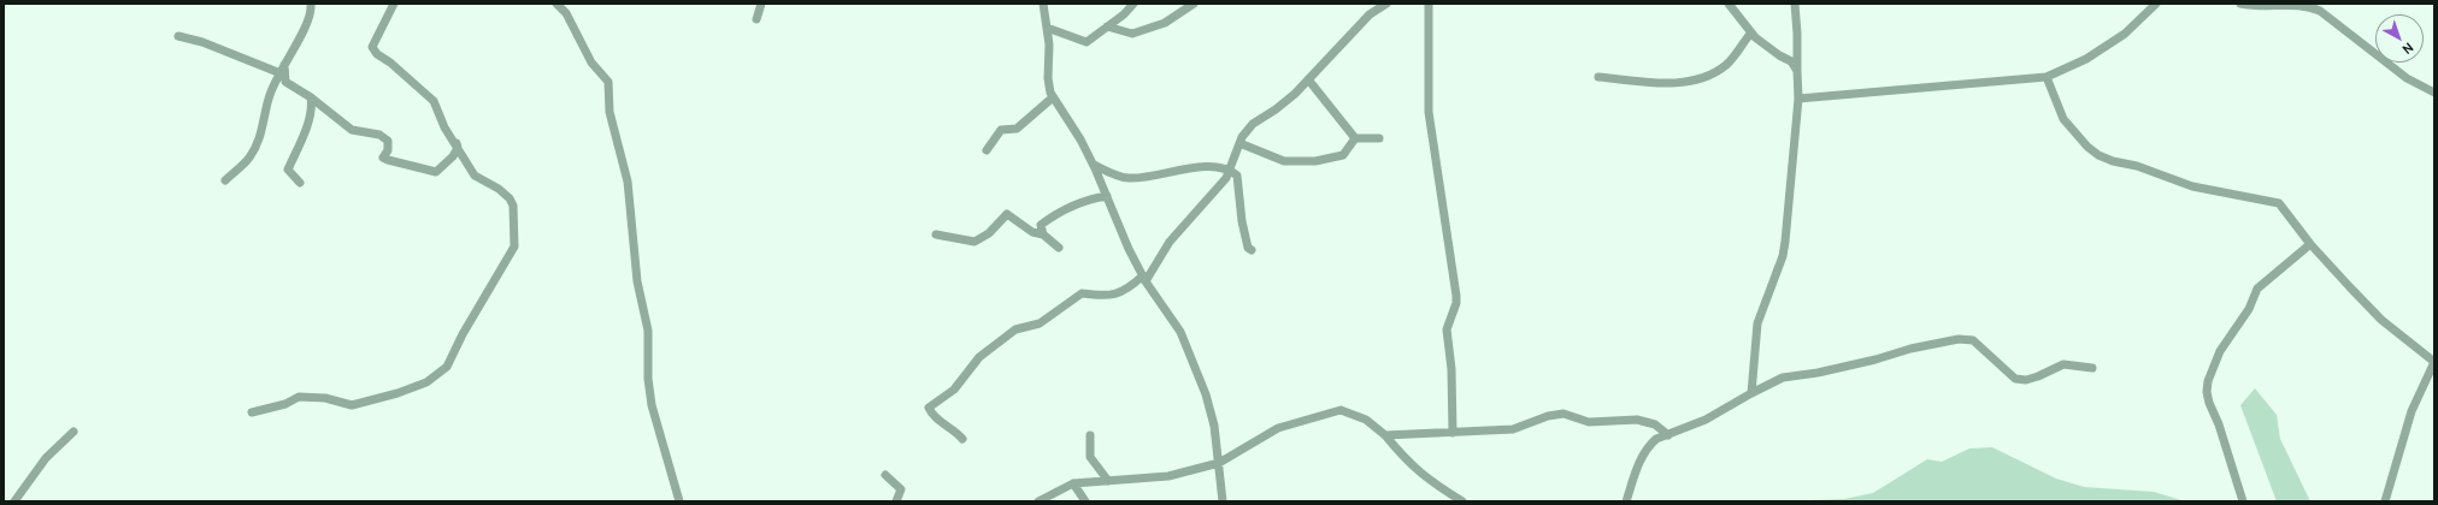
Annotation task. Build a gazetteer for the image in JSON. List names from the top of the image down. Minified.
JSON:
{"north":"bottom right"}
